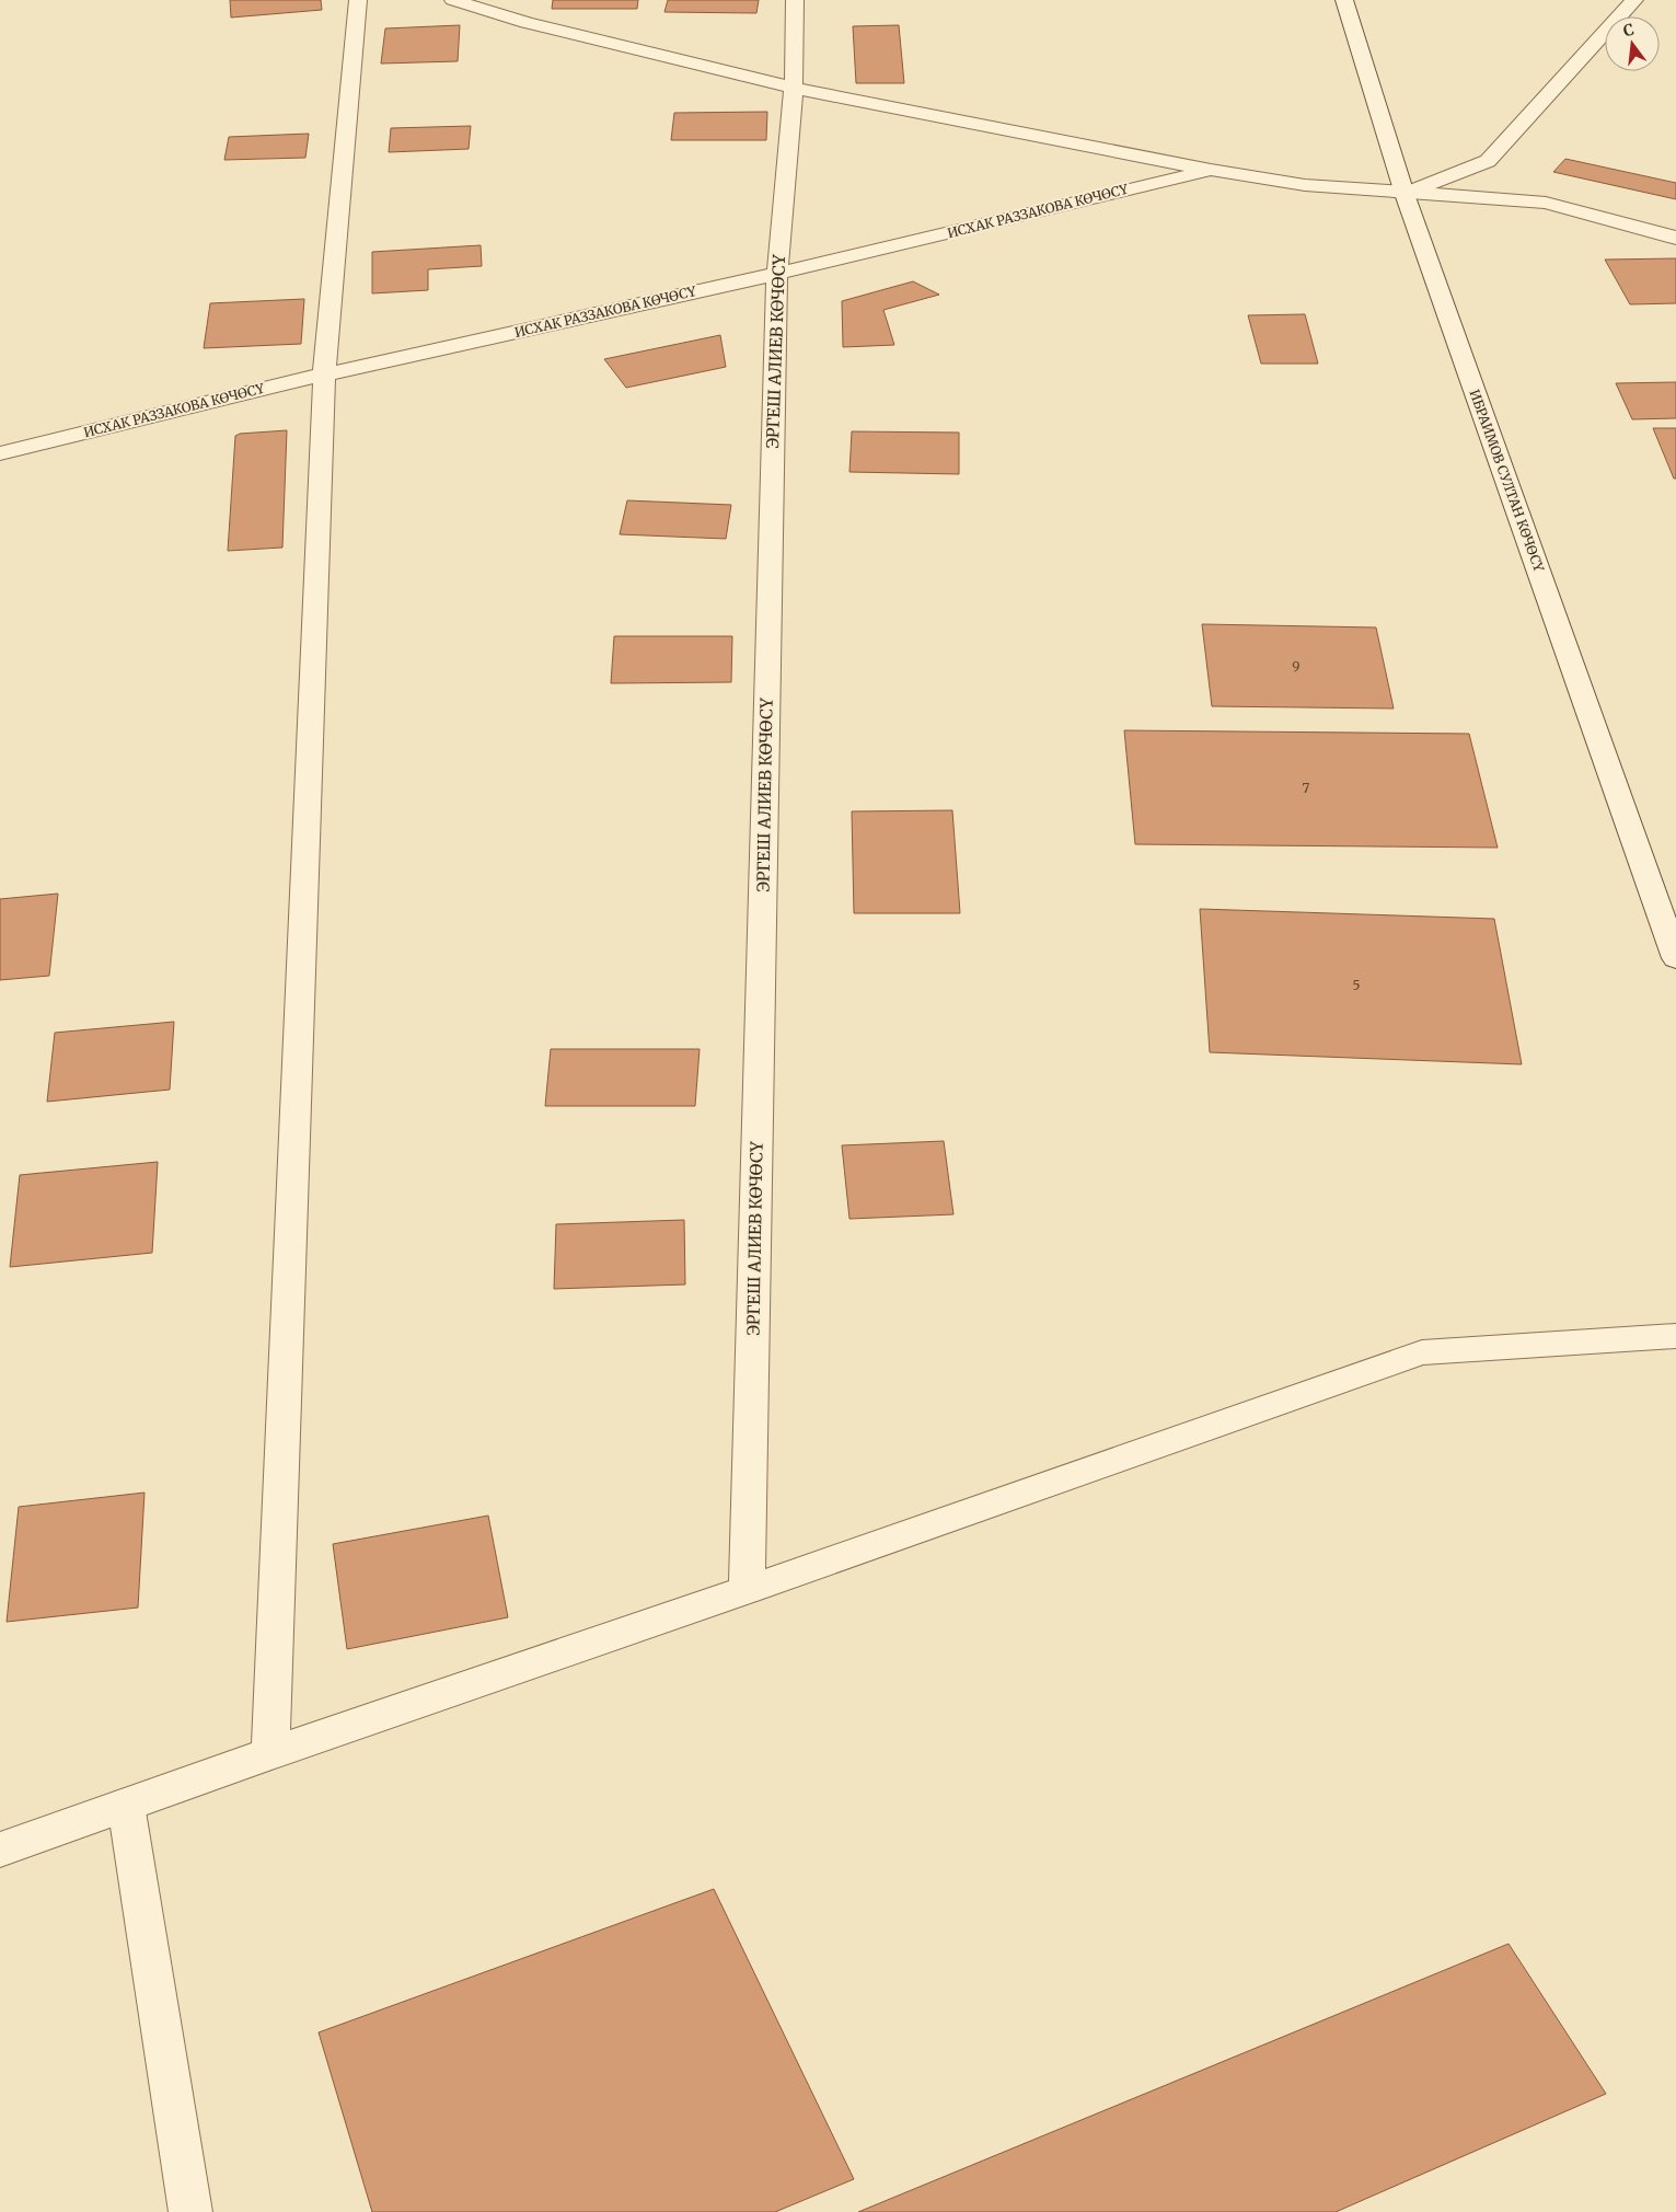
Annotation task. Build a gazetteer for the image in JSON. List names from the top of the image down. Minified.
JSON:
{"streets":{"street":["ИСХАК РАЗЗАКОВА КӨЧӨСҮ","ЭРГЕШ АЛИЕВ КӨЧӨСҮ","ИБРАИМОВ СУЛТАН КӨЧӨСҮ"]},"crossings":[["ИСХАК РАЗЗАКОВА КӨЧӨСҮ","ЭРГЕШ АЛИЕВ КӨЧӨСҮ"]],"house_numbers":["9","7","5"],"north":"top"}
